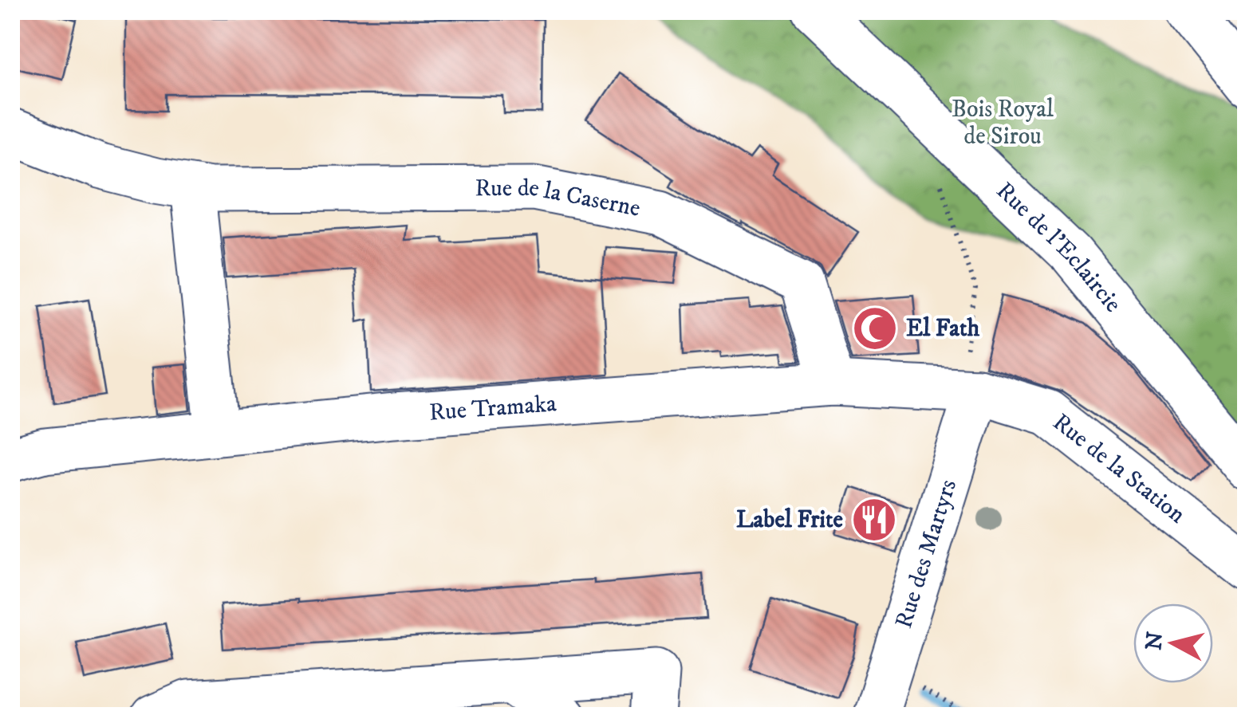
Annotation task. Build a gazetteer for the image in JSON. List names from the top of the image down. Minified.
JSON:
{"streets":{"street":["Rue de la Caserne","Rue de l'Eclaircie","Rue Tramaka","Rue de la Station","Rue des Martyrs"]},"crossings":[["Rue de la Caserne","Rue Tramaka"],["Rue Tramaka","Rue de la Station"],["Rue Tramaka","Rue des Martyrs"],["Rue de la Station","Rue des Martyrs"]],"parks":["Bois Royal de Sirou"],"places":{"mosque":["El Fath"],"restaurant":["Label Frite"]},"north":"left"}
